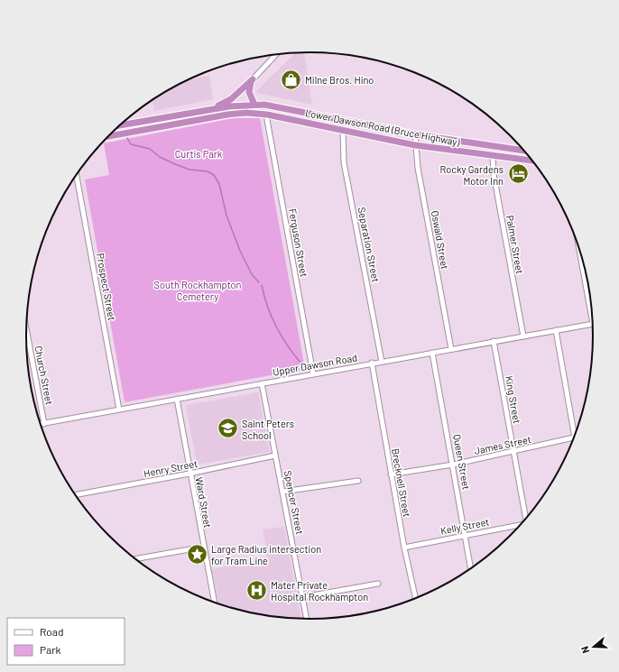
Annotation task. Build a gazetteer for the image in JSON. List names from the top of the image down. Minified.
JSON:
{"streets":{"highway":["Lower Dawson Road (Bruce Highway)"],"street":["Oswald Street","Ferguson Street","Separation Street","Palmer Street","Prospect Street","Upper Dawson Road","Church Street","King Street","James Street","Queen Street","Henry Street","Brecknell Street","Ward Street","Spencer Street","Kelly Street"]},"crossings":[["Lower Dawson Road (Bruce Highway)","Oswald Street"],["Lower Dawson Road (Bruce Highway)","Ferguson Street"],["Lower Dawson Road (Bruce Highway)","Separation Street"],["Lower Dawson Road (Bruce Highway)","Palmer Street"],["Oswald Street","Upper Dawson Road"],["Ferguson Street","Upper Dawson Road"],["Separation Street","Upper Dawson Road"],["Palmer Street","Upper Dawson Road"],["Prospect Street","Upper Dawson Road"],["Upper Dawson Road","Church Street"],["Upper Dawson Road","King Street"],["Upper Dawson Road","Queen Street"],["Upper Dawson Road","Brecknell Street"],["Upper Dawson Road","Ward Street"],["Upper Dawson Road","Spencer Street"],["King Street","James Street"],["James Street","Queen Street"],["James Street","Brecknell Street"],["Queen Street","Kelly Street"],["Henry Street","Ward Street"],["Henry Street","Spencer Street"],["Brecknell Street","Kelly Street"]],"parks":["Curtis Park","South Rockhampton Cemetery"],"places":{"shop":["Milne Bros. Hino"],"hotel":["Rocky Gardens Motor Inn"],"school or university":["Saint Peters School"],"place":["Large Radius intersection for Tram Line"],"hospital":["Mater Private Hospital Rockhampton"]},"legend":["Road","Park"],"north":"left"}
